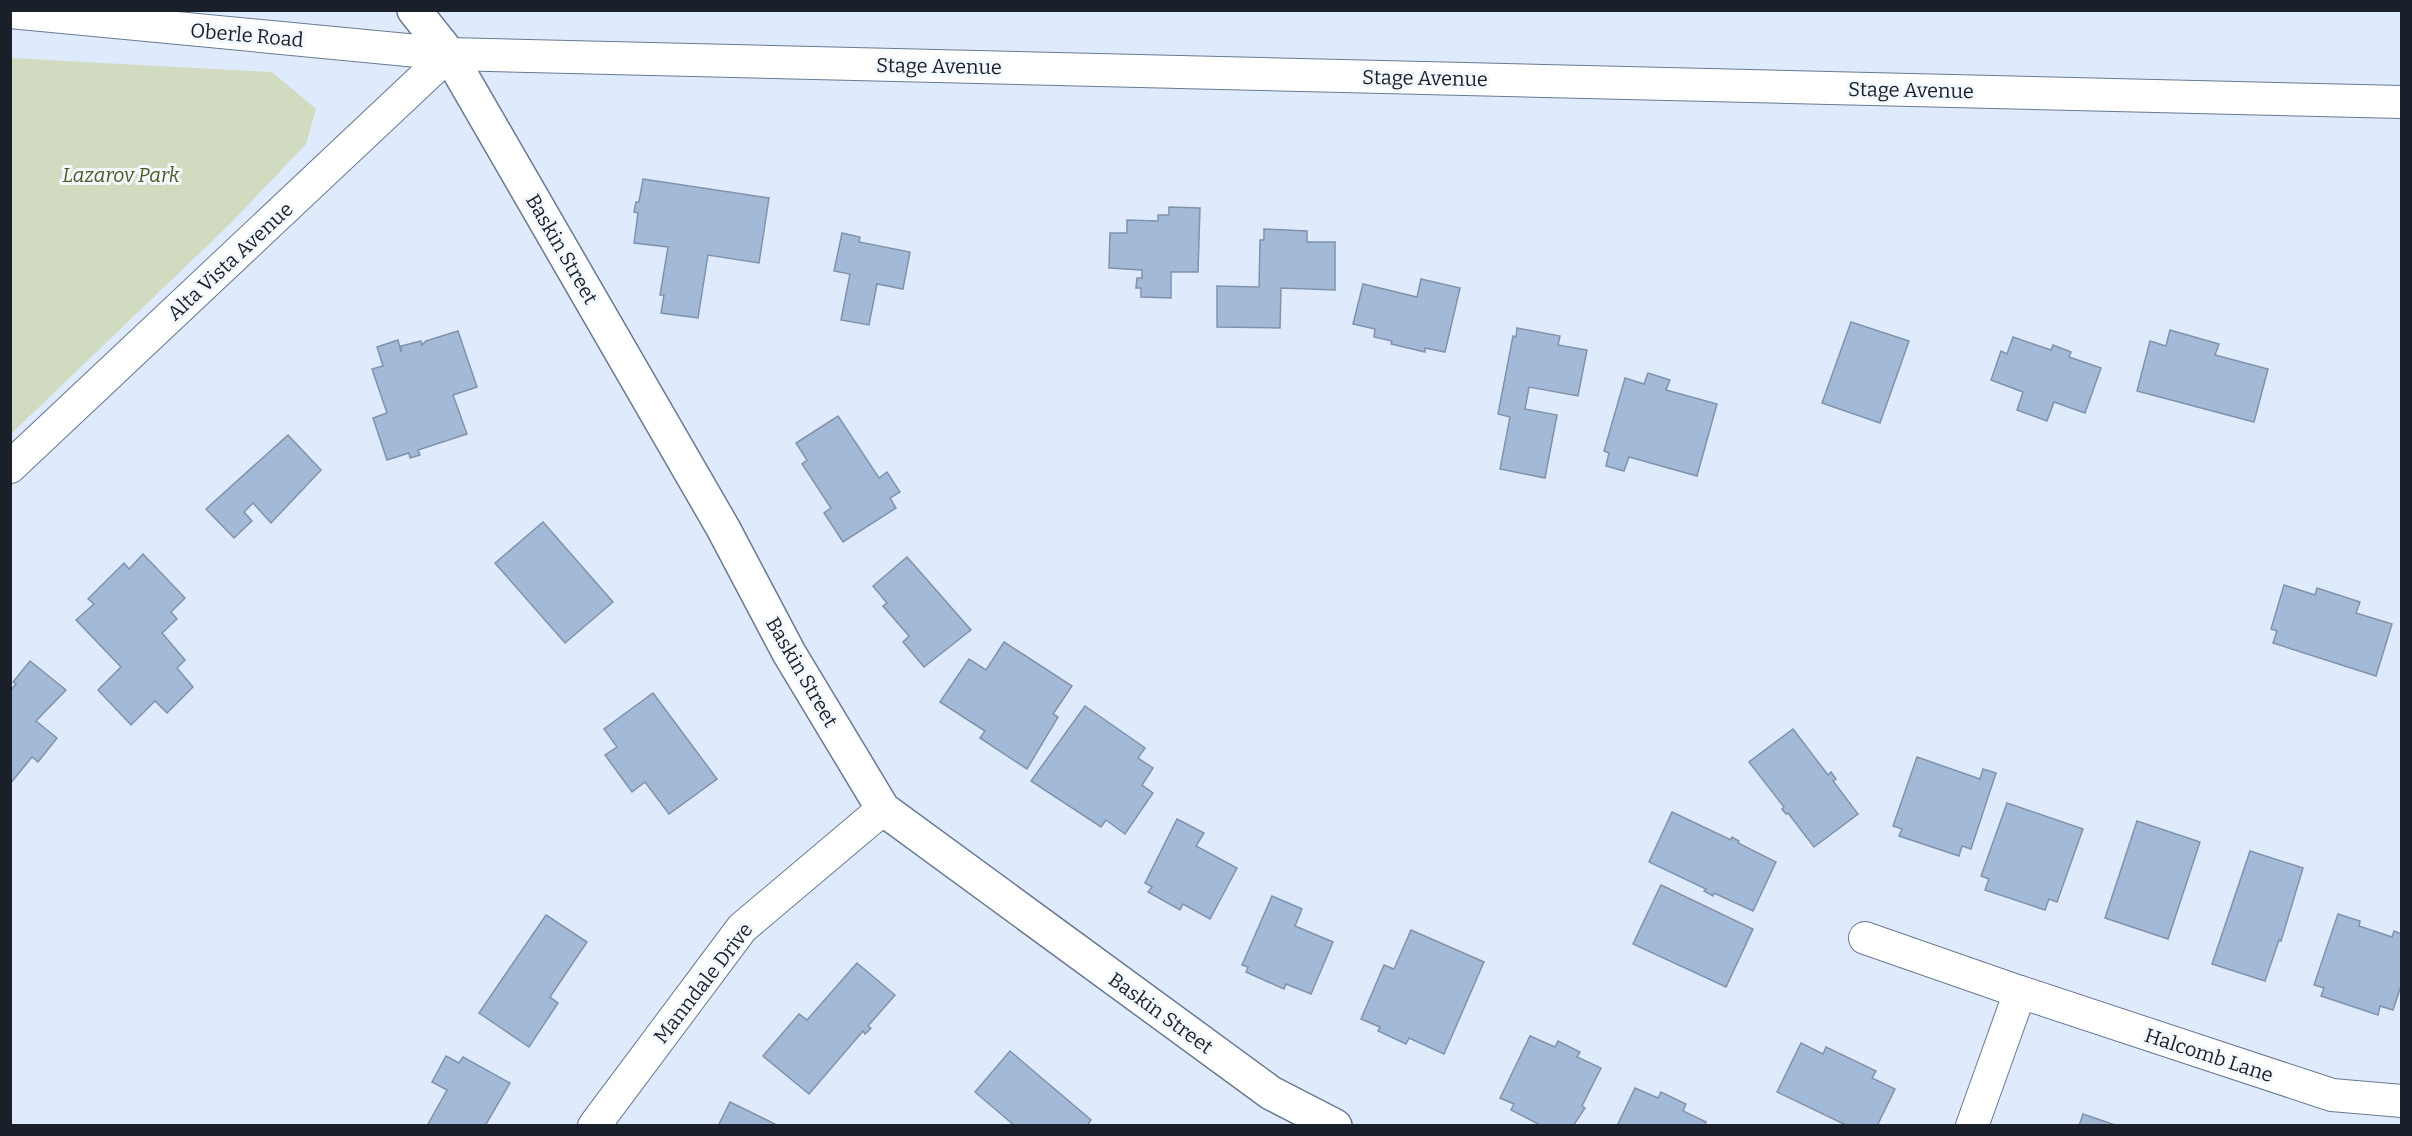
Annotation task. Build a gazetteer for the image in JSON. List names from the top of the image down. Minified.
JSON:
{"streets":{"street":["Oberle Road","Stage Avenue","Baskin Street","Alta Vista Avenue","Manndale Drive","Halcomb Lane"]},"crossings":[["Oberle Road","Stage Avenue"],["Oberle Road","Baskin Street"],["Oberle Road","Alta Vista Avenue"],["Stage Avenue","Baskin Street"],["Stage Avenue","Alta Vista Avenue"],["Baskin Street","Alta Vista Avenue"],["Baskin Street","Manndale Drive"]],"parks":["Lazarov Park"]}
